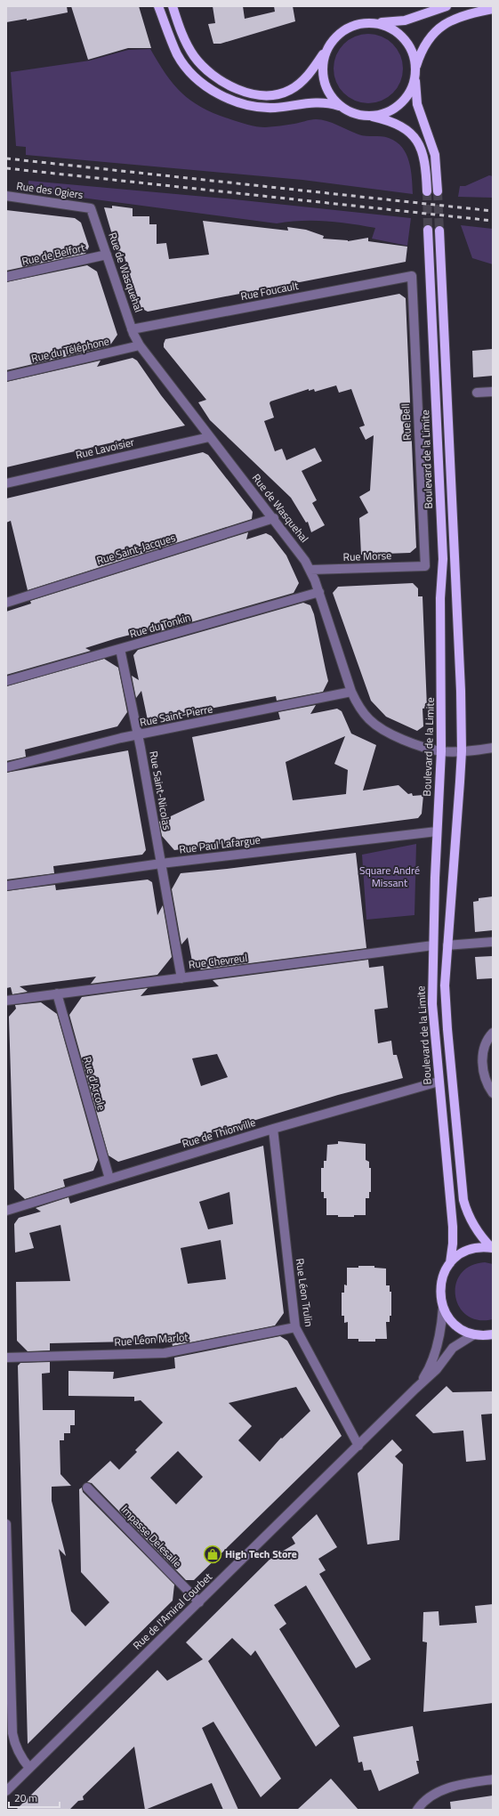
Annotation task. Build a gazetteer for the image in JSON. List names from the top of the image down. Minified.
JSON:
{"streets":{"main road":["Boulevard de la Limite"],"street":["Rue des Ogiers","Rue de Belfort","Rue de Wasquehal","Rue Foucault","Rue du Téléphone","Rue Bell","Rue Lavoisier","Rue Saint-Jacques","Rue Morse","Rue du Tonkin","Rue Saint-Pierre","Rue Saint-Nicolas","Rue Paul Lafargue","Rue Chevreul","Rue d'Arcole","Rue de Thionville","Rue Léon Trulin","Rue Léon Marlot","Impasse Delesalle","Rue de l'Amiral Courbet"]},"crossings":[["Rue des Ogiers","Rue de Wasquehal"],["Rue de Belfort","Rue de Wasquehal"],["Rue de Wasquehal","Rue Foucault"],["Rue de Wasquehal","Rue du Téléphone"],["Rue de Wasquehal","Rue Lavoisier"],["Rue de Wasquehal","Boulevard de la Limite"],["Rue de Wasquehal","Rue Saint-Jacques"],["Rue de Wasquehal","Rue Morse"],["Rue de Wasquehal","Rue du Tonkin"],["Rue de Wasquehal","Rue Saint-Pierre"],["Rue Foucault","Rue Bell"],["Rue Bell","Rue Morse"],["Boulevard de la Limite","Rue Paul Lafargue"],["Boulevard de la Limite","Rue Chevreul"],["Boulevard de la Limite","Rue de Thionville"],["Rue du Tonkin","Rue Saint-Nicolas"],["Rue Saint-Pierre","Rue Saint-Nicolas"],["Rue Saint-Nicolas","Rue Paul Lafargue"],["Rue Saint-Nicolas","Rue Chevreul"],["Rue Chevreul","Rue d'Arcole"],["Rue d'Arcole","Rue de Thionville"],["Rue de Thionville","Rue Léon Trulin"],["Rue Léon Trulin","Rue Léon Marlot"],["Rue Léon Trulin","Rue de l'Amiral Courbet"],["Impasse Delesalle","Rue de l'Amiral Courbet"]],"parks":["Square André Missant"],"places":{"shop":["High Tech Store"]},"scale_bar":"20 m"}
